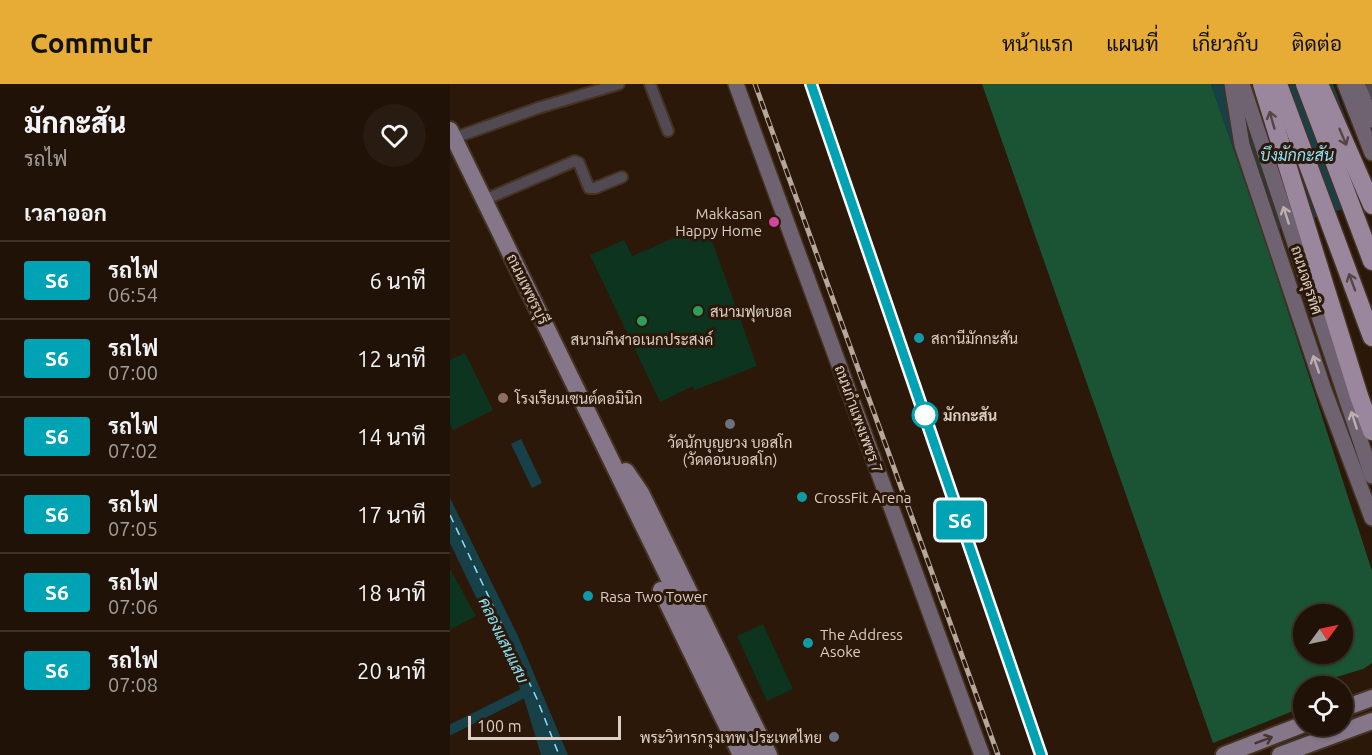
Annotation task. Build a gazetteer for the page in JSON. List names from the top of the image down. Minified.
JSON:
{"streets":{"main road":["ถนนจตุรทิศ","ถนนเพชรบุรี","ถนนกำแพงเพชร 7"]},"water":["บึงมักกะสัน","คลองแสนแสบ"],"places":["Makkasan Happy Home","สนามฟุตบอล","สนามกีฬาอเนกประสงค์","สถานีมักกะสัน","โรงเรียนเซนต์ดอมินิก","มักกะสัน","วัดนักบุญยวง บอสโก (วัดดอนบอสโก)","CrossFit Arena","Rasa Two Tower","The Address Asoke","พระวิหารกรุงเทพ ประเทศไทย"],"scale_bar":"100 m","north":"top right","page":{"header":"Commutr","nav":["หน้าแรก","แผนที่","เกี่ยวกับ","ติดต่อ"],"heading":[["มักกะสัน","รถไฟ"],"เวลาออก"],"on_map":"S6","list":[{"mark":"S6","name":"รถไฟ","note":"06:54","value":"6 นาที"},{"mark":"S6","name":"รถไฟ","note":"07:00","value":"12 นาที"},{"mark":"S6","name":"รถไฟ","note":"07:02","value":"14 นาที"},{"mark":"S6","name":"รถไฟ","note":"07:05","value":"17 นาที"},{"mark":"S6","name":"รถไฟ","note":"07:06","value":"18 นาที"},{"mark":"S6","name":"รถไฟ","note":"07:08","value":"20 นาที"}],"scale":"100 m"}}
